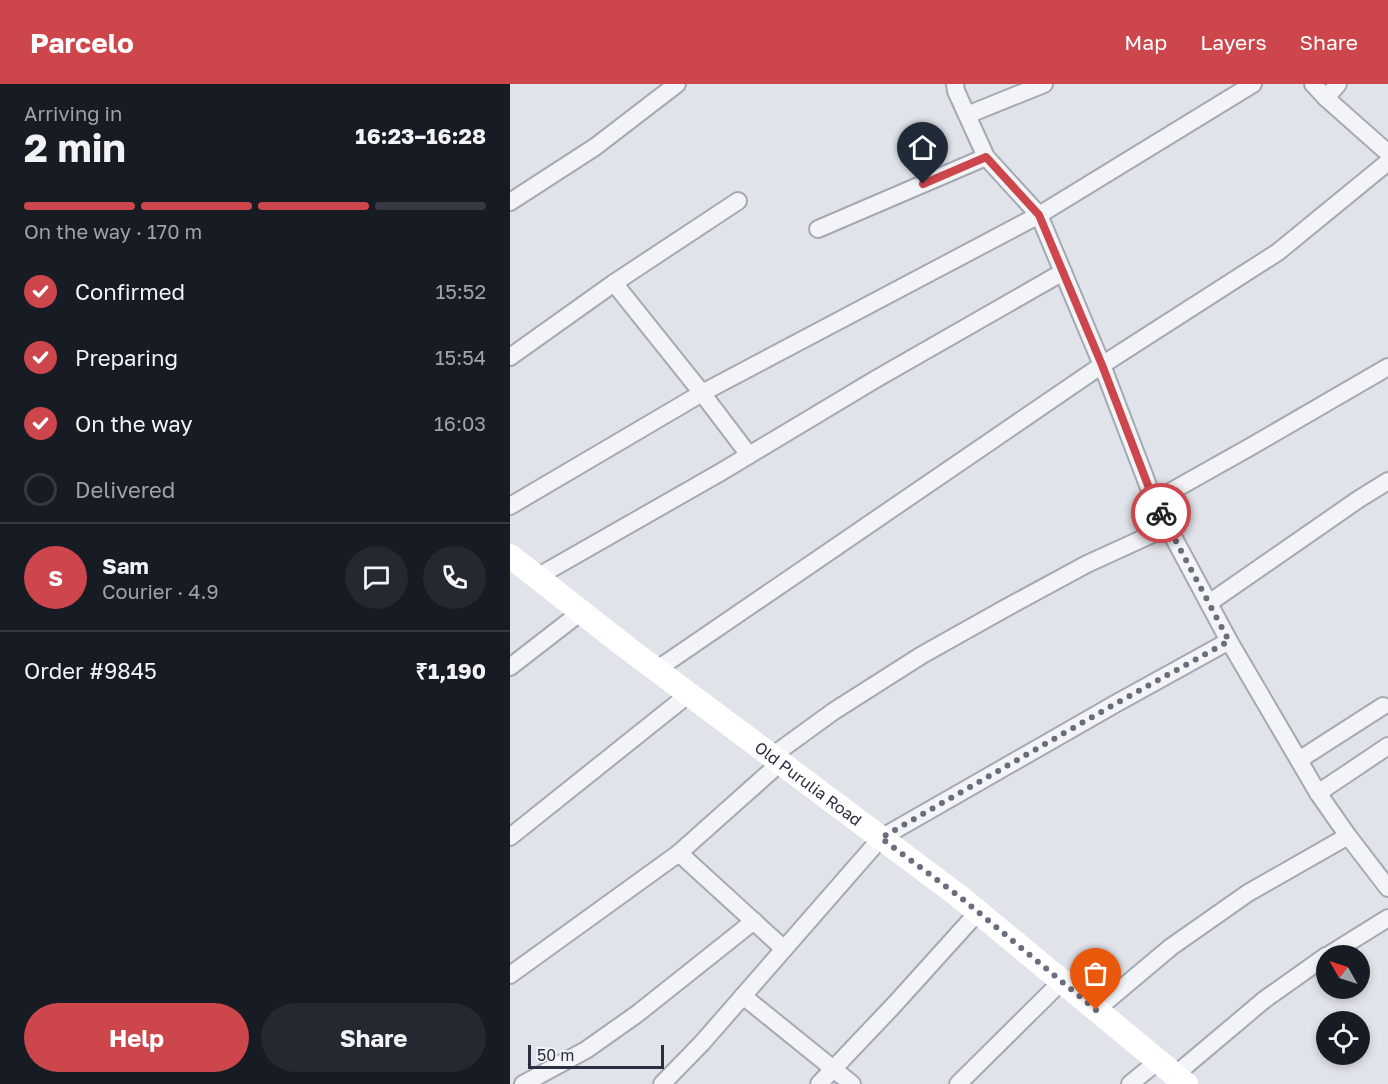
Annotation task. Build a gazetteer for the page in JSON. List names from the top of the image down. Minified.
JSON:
{"streets":{"main road":["Old Purulia Road"]},"scale_bar":"50 m","north":"top left","page":{"header":"Parcelo","nav":["Map","Layers","Share"],"heading":["2 min","Arriving in","16:23–16:28"],"panel":["Sam","Courier · 4.9","Order #9845","₹1,190"],"bar":"On the way · 170 m","list":[["Confirmed","15:52"],["Preparing","15:54"],["On the way","16:03"],"Delivered"],"round":"S","buttons":["Help","Share"],"scale":"50 m"}}
